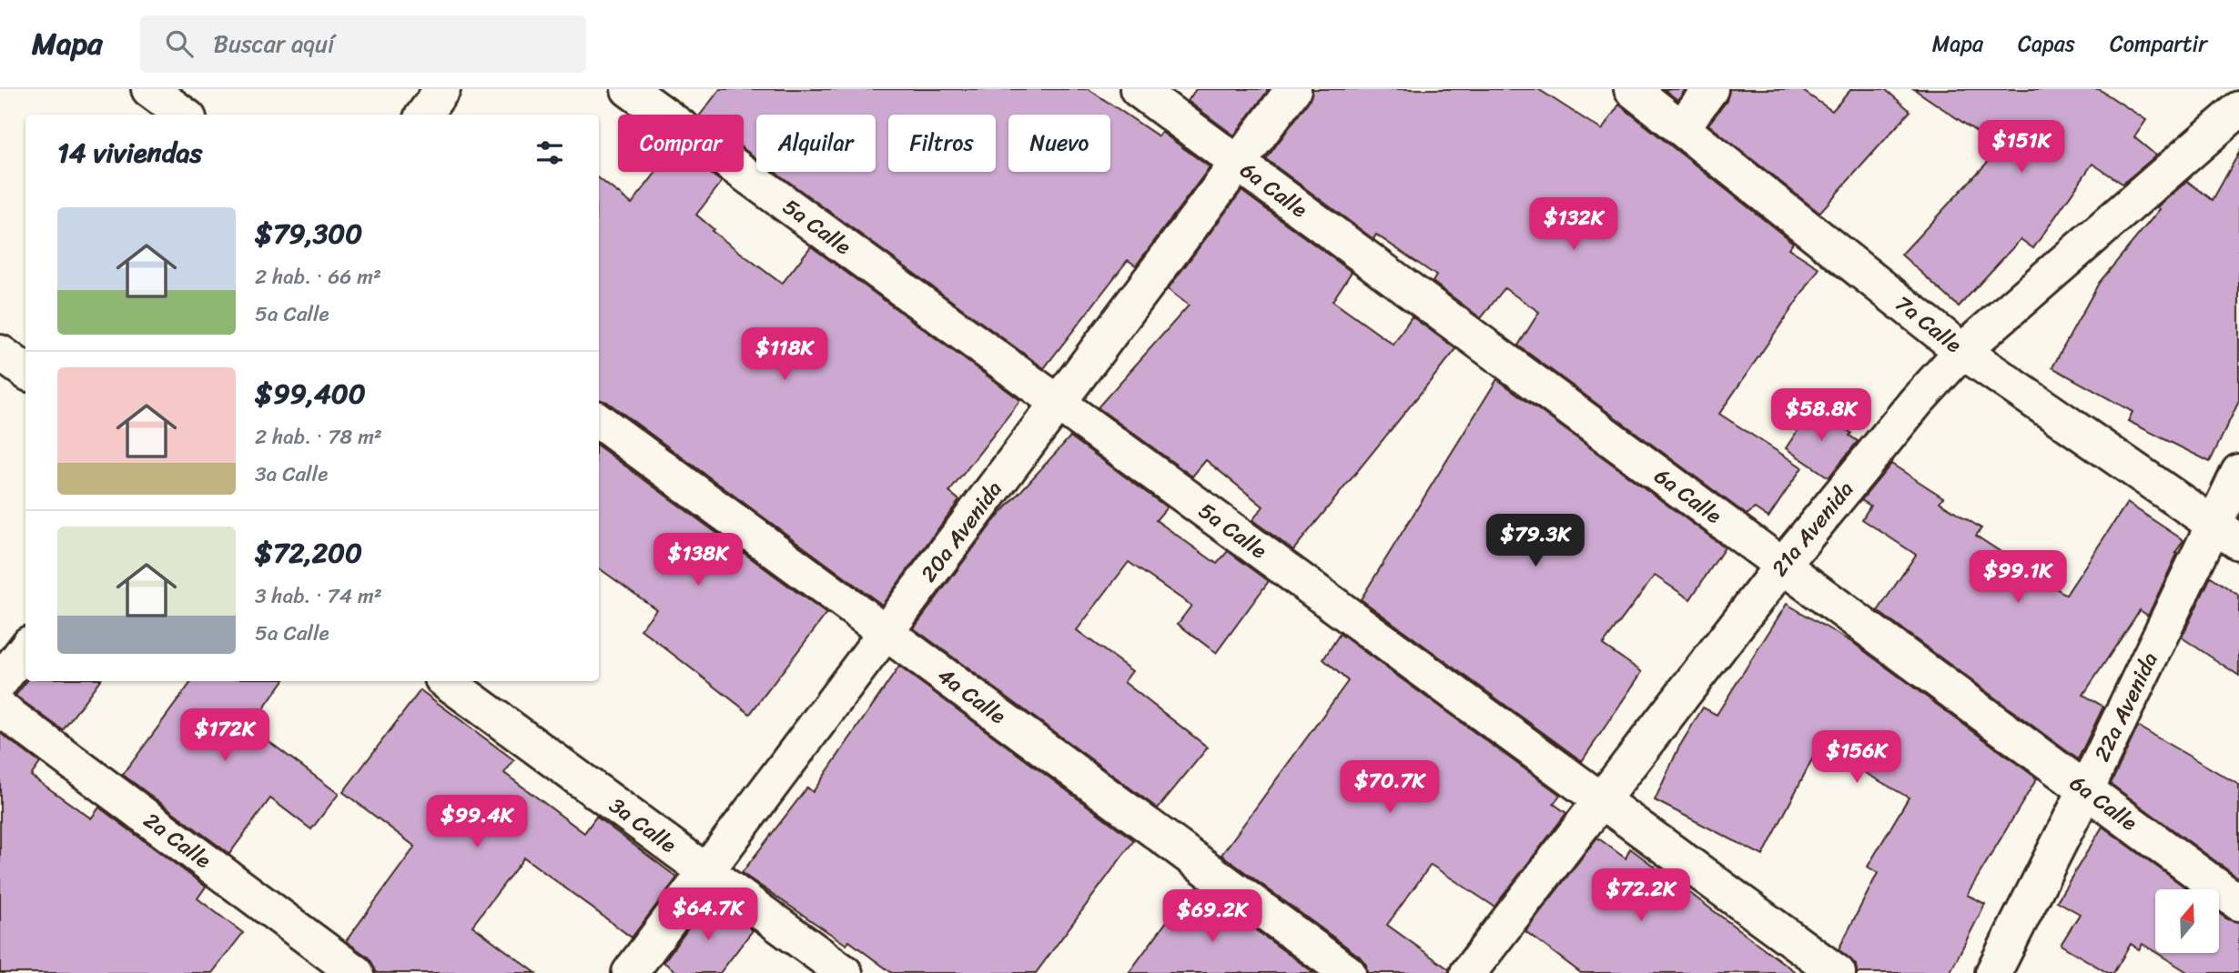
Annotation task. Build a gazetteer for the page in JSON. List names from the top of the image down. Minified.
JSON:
{"streets":{"street":["6a Calle","5a Calle","7a Calle","21a Avenida","20a Avenida","4a Calle","22a Avenida","3a Calle","2a Calle"]},"crossings":[["6a Calle","21a Avenida"],["6a Calle","20a Avenida"],["6a Calle","22a Avenida"],["5a Calle","21a Avenida"],["5a Calle","20a Avenida"],["7a Calle","21a Avenida"],["7a Calle","22a Avenida"],["20a Avenida","4a Calle"],["20a Avenida","3a Calle"]],"north":"top","page":{"header":"Mapa","search":"Buscar aquí","nav":["Mapa","Capas","Compartir"],"chip":["Comprar","Alquilar","Filtros","Nuevo"],"heading":"14 viviendas","price":["$151K","$132K","$118K","$58.8K","$79.3K","$138K","$99.1K","$172K","$156K","$70.7K","$99.4K","$72.2K","$64.7K","$69.2K"],"list":[{"name":"$79,300","note":"2 hab. · 66 m² · 5a Calle"},{"name":"$99,400","note":"2 hab. · 78 m² · 3a Calle"},{"name":"$72,200","note":"3 hab. · 74 m² · 5a Calle"}]}}
